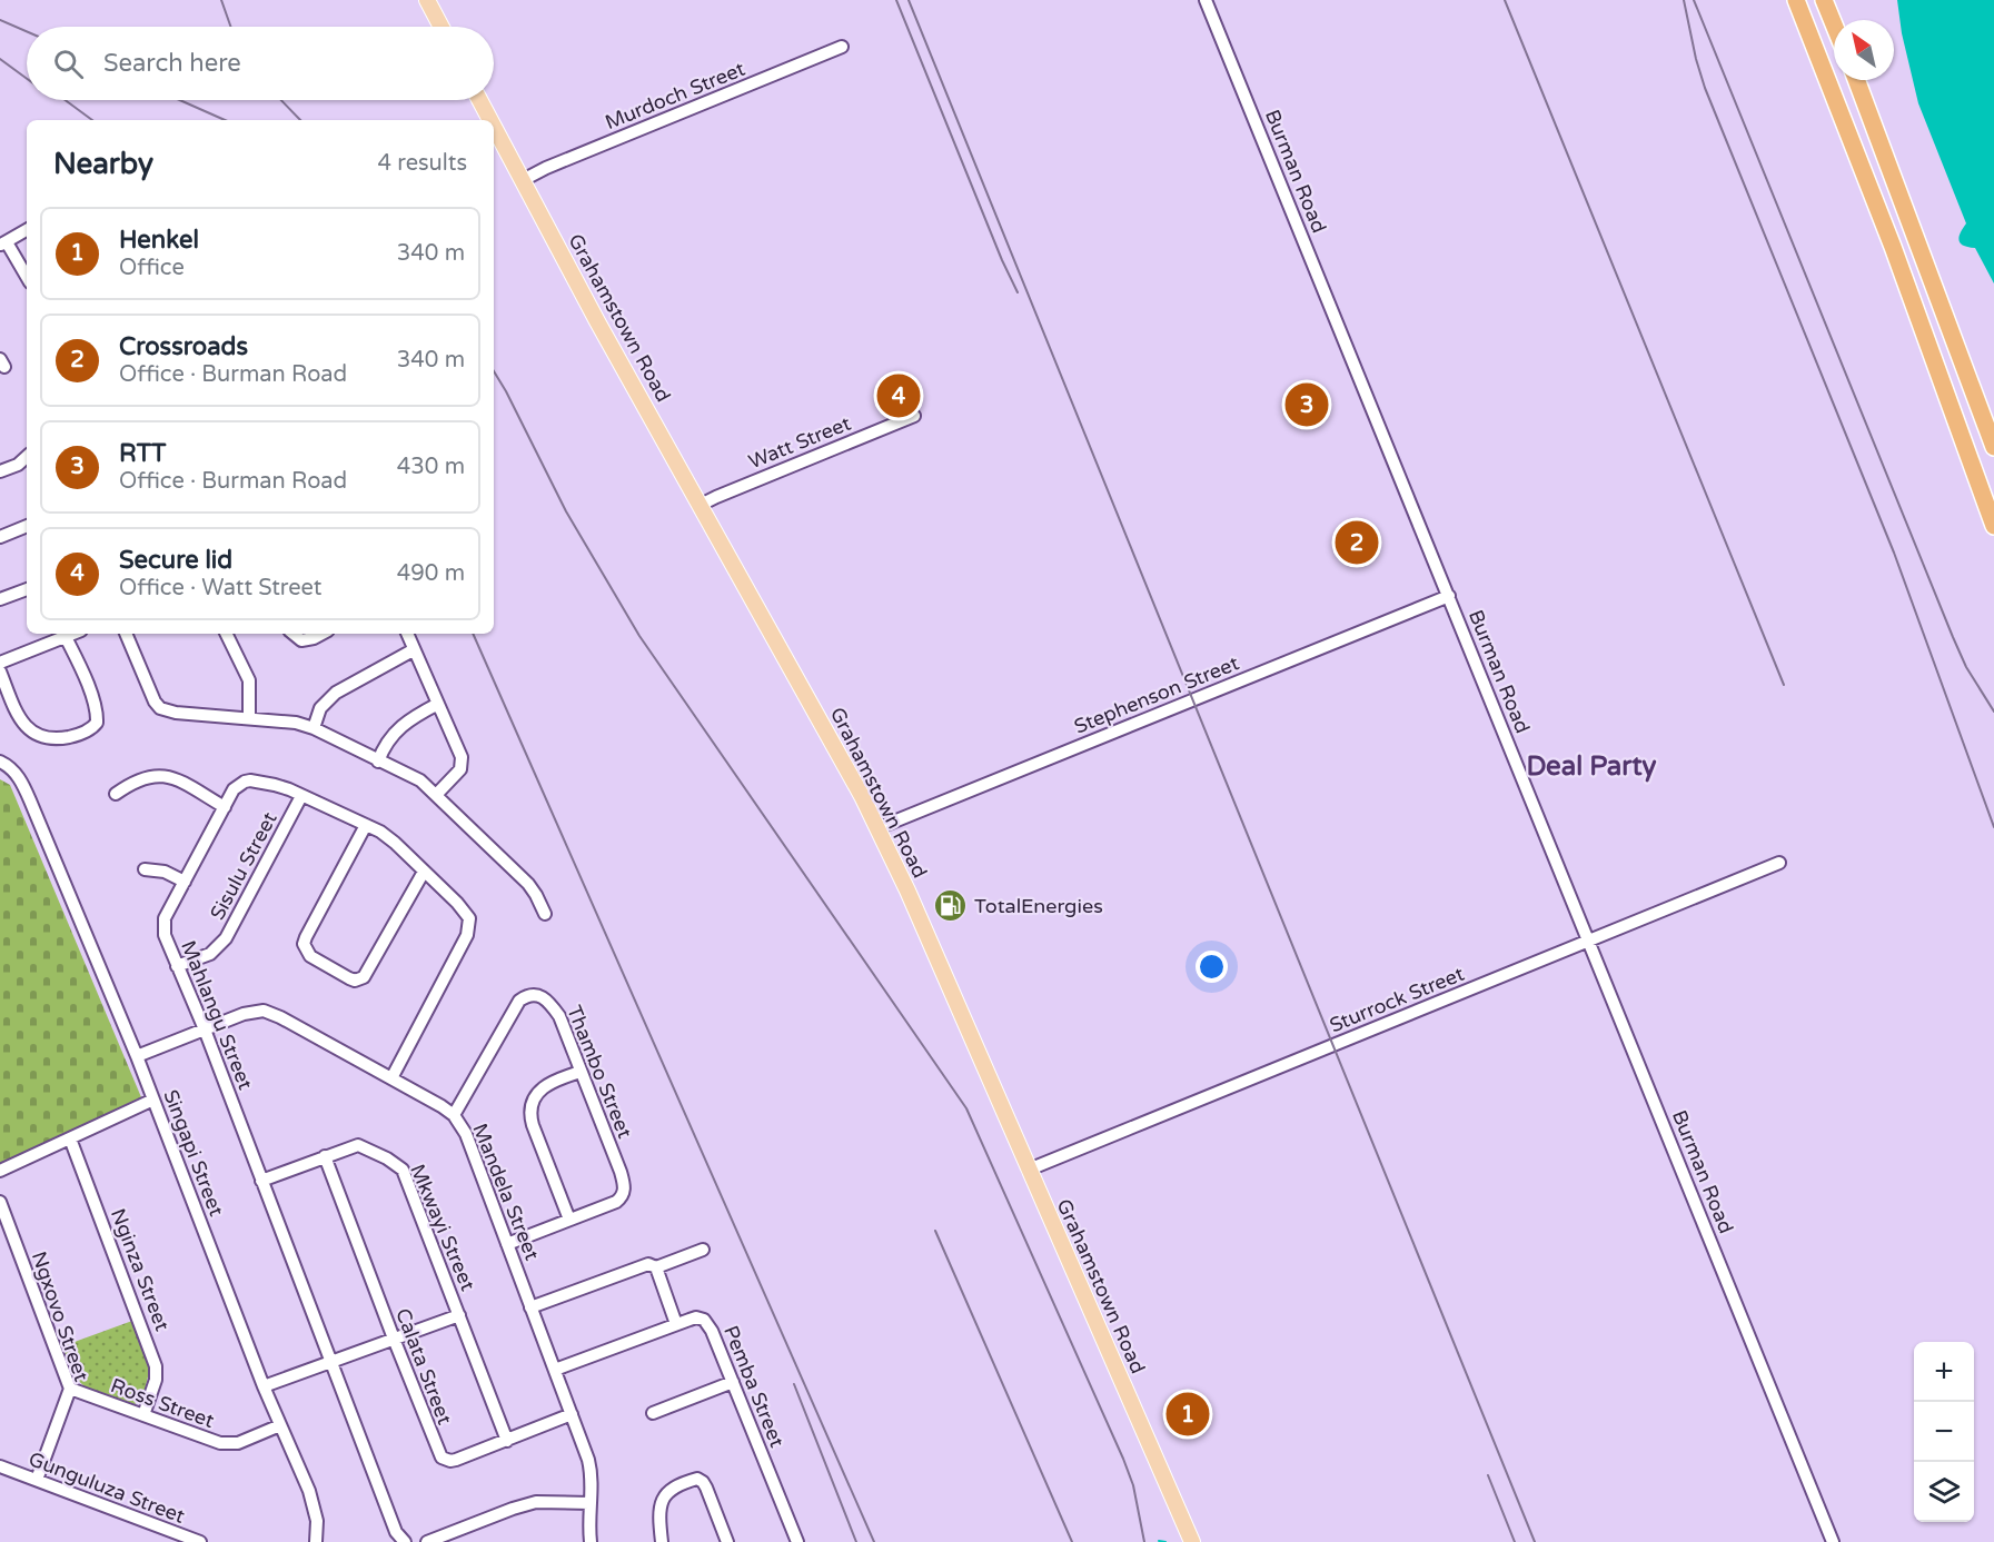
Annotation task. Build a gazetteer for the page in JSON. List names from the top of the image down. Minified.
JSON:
{"streets":{"main road":["Grahamstown Road"],"street":["Murdoch Street","Burman Road","Watt Street","Stephenson Street","Sisulu Street","Sturrock Street","Mahlangu Street","Thambo Street","Singapi Street","Mandela Street","Mkwayi Street","Nginza Street","Ngxovo Street","Calata Street","Pemba Street","Ross Street","Gunguluza Street"]},"crossings":[["Murdoch Street","Grahamstown Road"],["Burman Road","Stephenson Street"],["Burman Road","Sturrock Street"],["Grahamstown Road","Watt Street"],["Grahamstown Road","Stephenson Street"],["Grahamstown Road","Sturrock Street"],["Sisulu Street","Mahlangu Street"],["Mahlangu Street","Mandela Street"],["Mahlangu Street","Mkwayi Street"],["Thambo Street","Mandela Street"],["Singapi Street","Mandela Street"],["Singapi Street","Ross Street"],["Mandela Street","Calata Street"],["Mandela Street","Pemba Street"],["Mkwayi Street","Calata Street"],["Nginza Street","Ross Street"],["Ngxovo Street","Ross Street"],["Ngxovo Street","Gunguluza Street"]],"districts":["Deal Party"],"places":{"fuel station":["TotalEnergies"]},"north":"top left","page":{"search":"Search here","heading":["Nearby","4 results"],"list":[{"mark":"1","name":"Henkel","note":"Office","value":"340 m"},{"mark":"2","name":"Crossroads","note":"Office · Burman Road","value":"340 m"},{"mark":"3","name":"RTT","note":"Office · Burman Road","value":"430 m"},{"mark":"4","name":"Secure lid","note":"Office · Watt Street","value":"490 m"}],"pins":["4","3","2","1"],"map_buttons":["+","−"]}}
